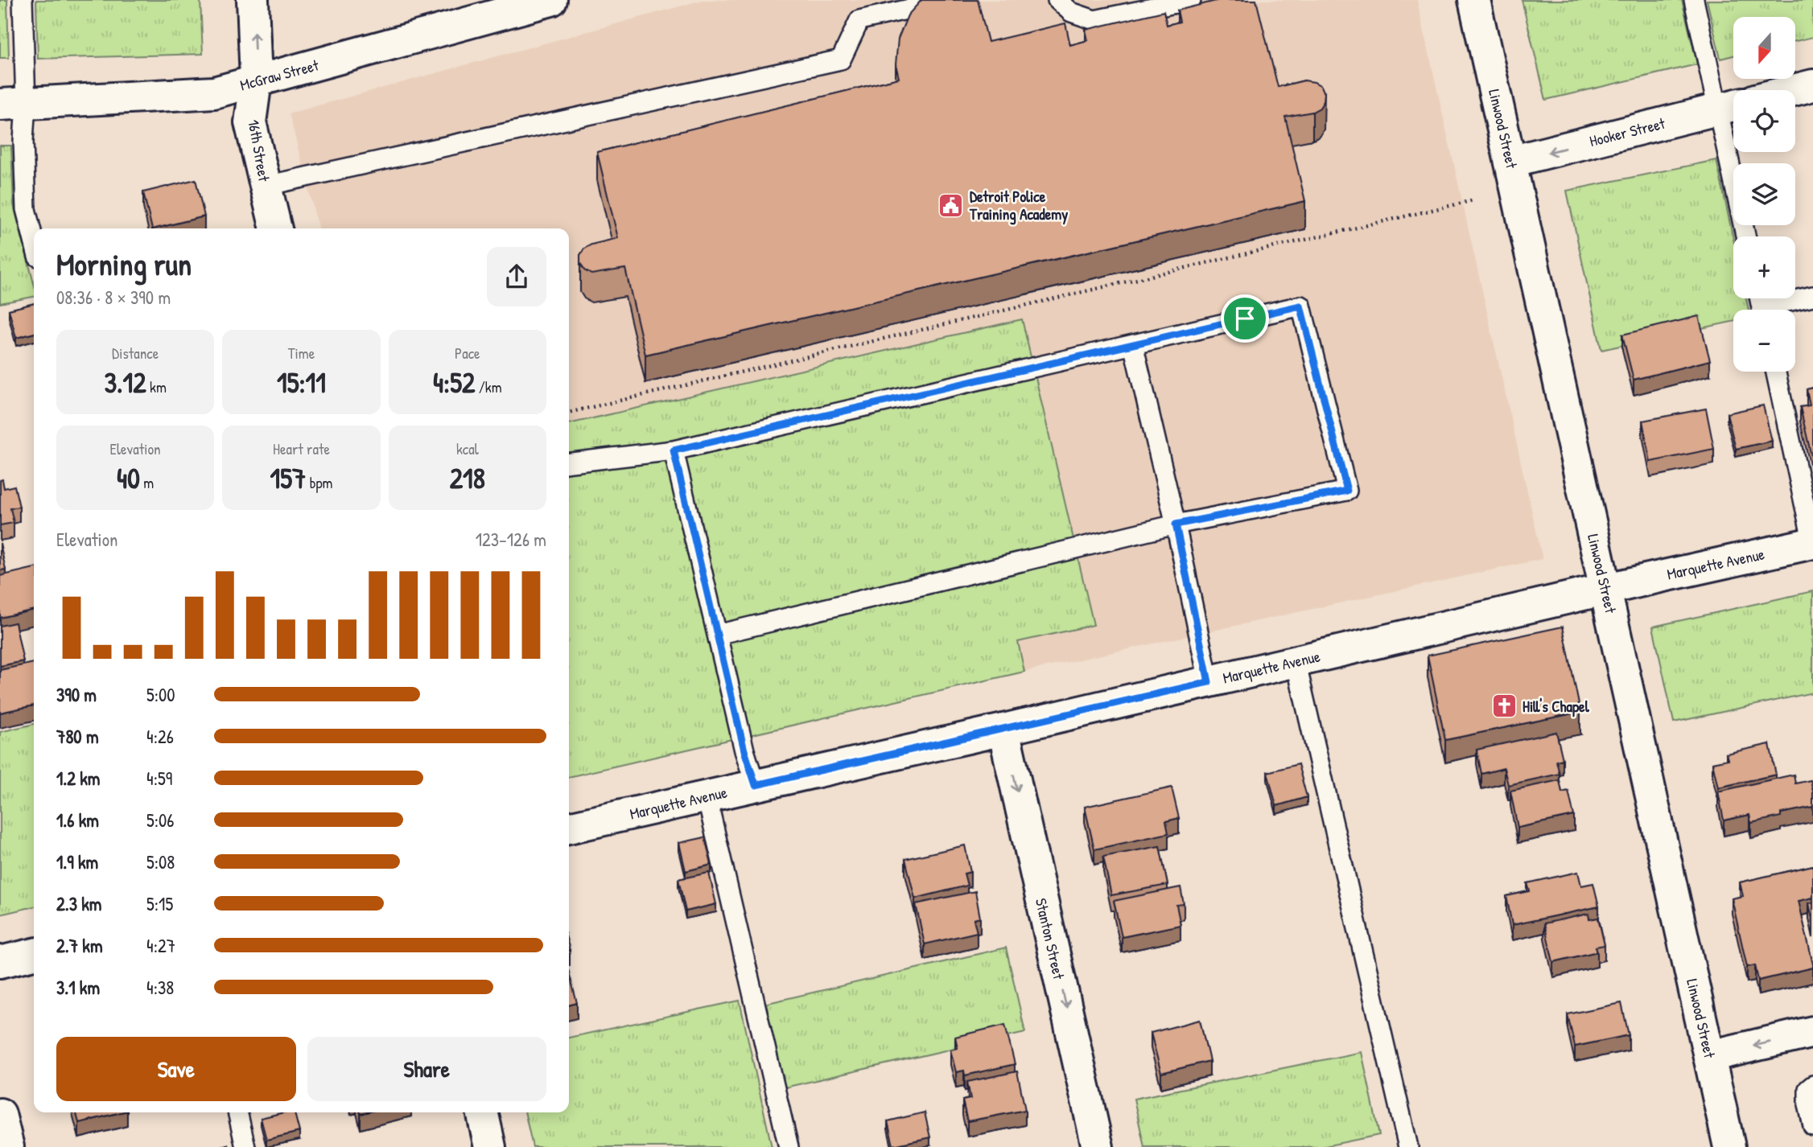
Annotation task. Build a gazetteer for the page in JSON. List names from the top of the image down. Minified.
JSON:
{"streets":{"street":["McGraw Street","Linwood Street","Hooker Street","16th Street","Marquette Avenue","Stanton Street"]},"crossings":[["McGraw Street","16th Street"],["Linwood Street","Hooker Street"],["Linwood Street","Marquette Avenue"],["Marquette Avenue","Stanton Street"]],"one_way":["Hooker Street","16th Street","Stanton Street"],"places":{"public building":["Detroit Police Training Academy"],"church":["Hill's Chapel"]},"north":"bottom","page":{"map_buttons":["+","−"],"heading":["Morning run","08:36 · 8 × 390 m"],"stats":[["Distance","3.12 km"],["Time","15:11"],["Pace","4:52 /km"],["Elevation","40 m"],["Heart rate","157 bpm"],["kcal","218"]],"chart":["Elevation","123–126 m"],"list":[{"name":"390 m","note":"5:00"},{"name":"780 m","note":"4:26"},{"name":"1.2 km","note":"4:59"},{"name":"1.6 km","note":"5:06"},{"name":"1.9 km","note":"5:08"},{"name":"2.3 km","note":"5:15"},{"name":"2.7 km","note":"4:27"},{"name":"3.1 km","note":"4:38"}],"buttons":["Save","Share"]}}
